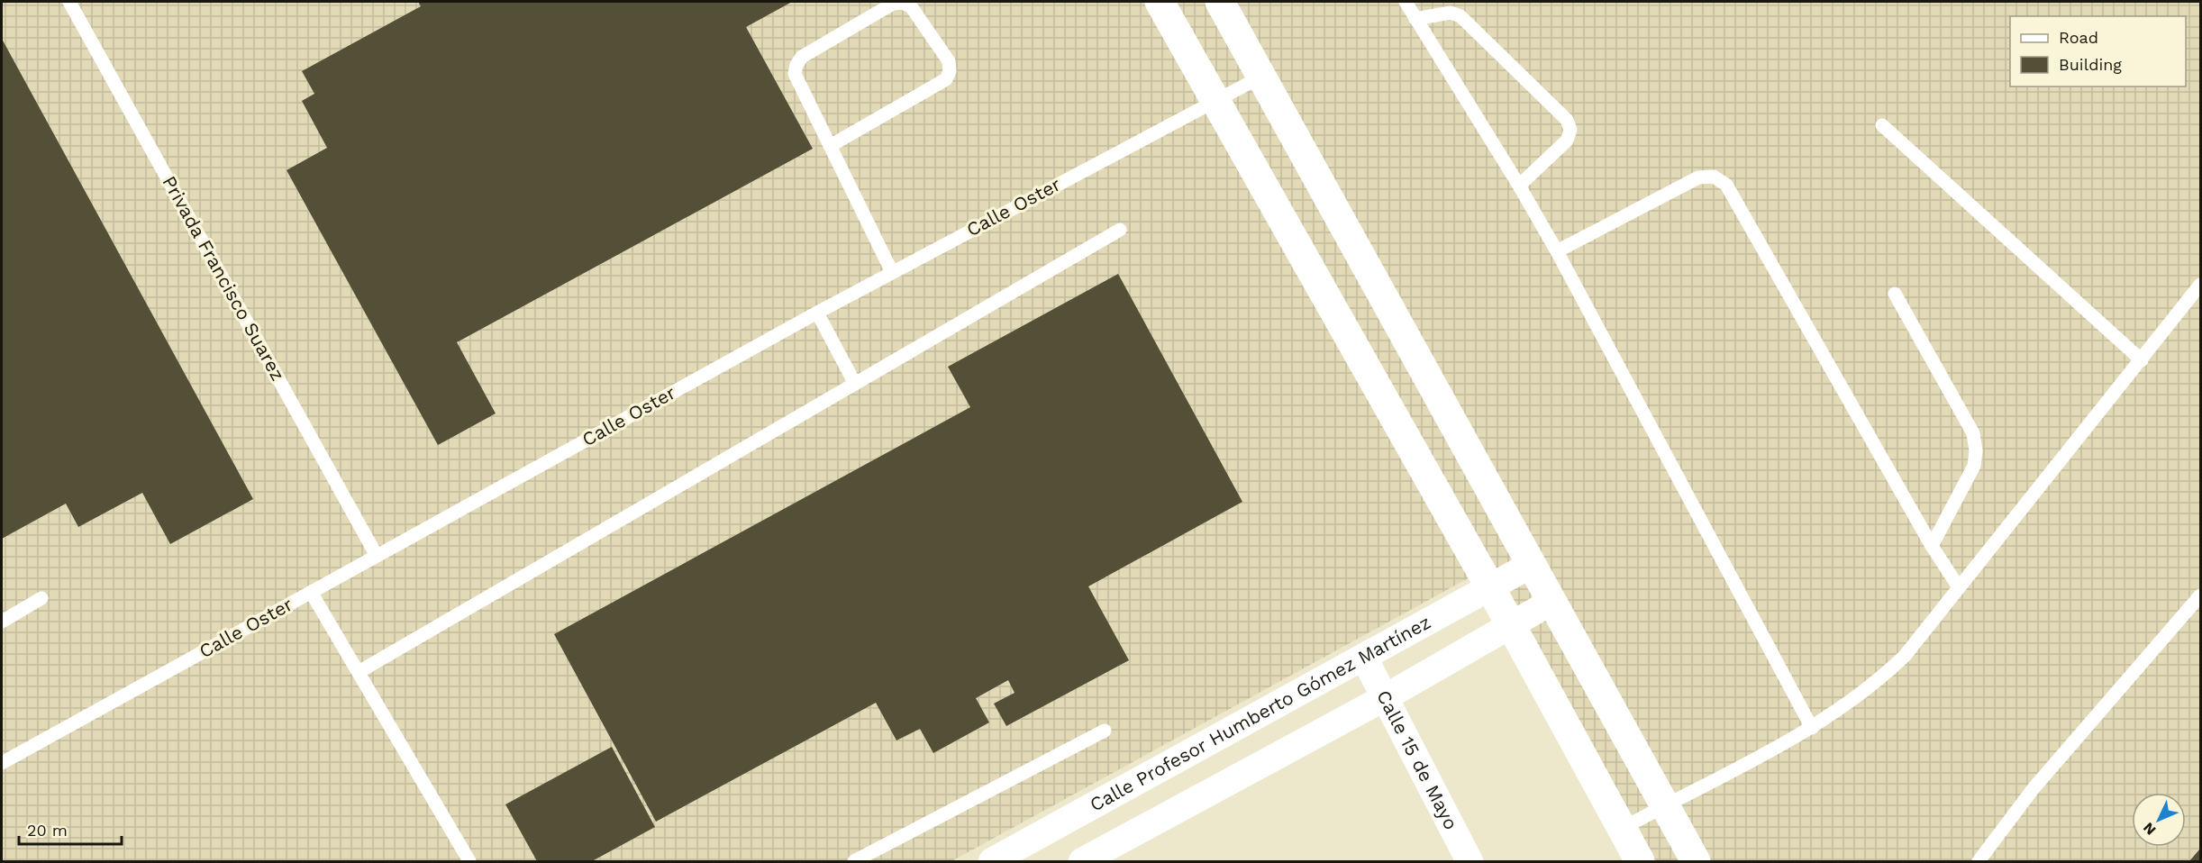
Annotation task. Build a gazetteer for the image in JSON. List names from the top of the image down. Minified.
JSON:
{"streets":{"street":["Calle Profesor Humberto Gómez Martínez","Calle 15 de Mayo"],"lane":["Calle Oster","Privada Francisco Suarez"]},"crossings":[["Calle Oster","Privada Francisco Suarez"],["Calle Profesor Humberto Gómez Martínez","Calle 15 de Mayo"]],"legend":["Road","Building"],"scale_bar":"20 m","north":"bottom left"}
